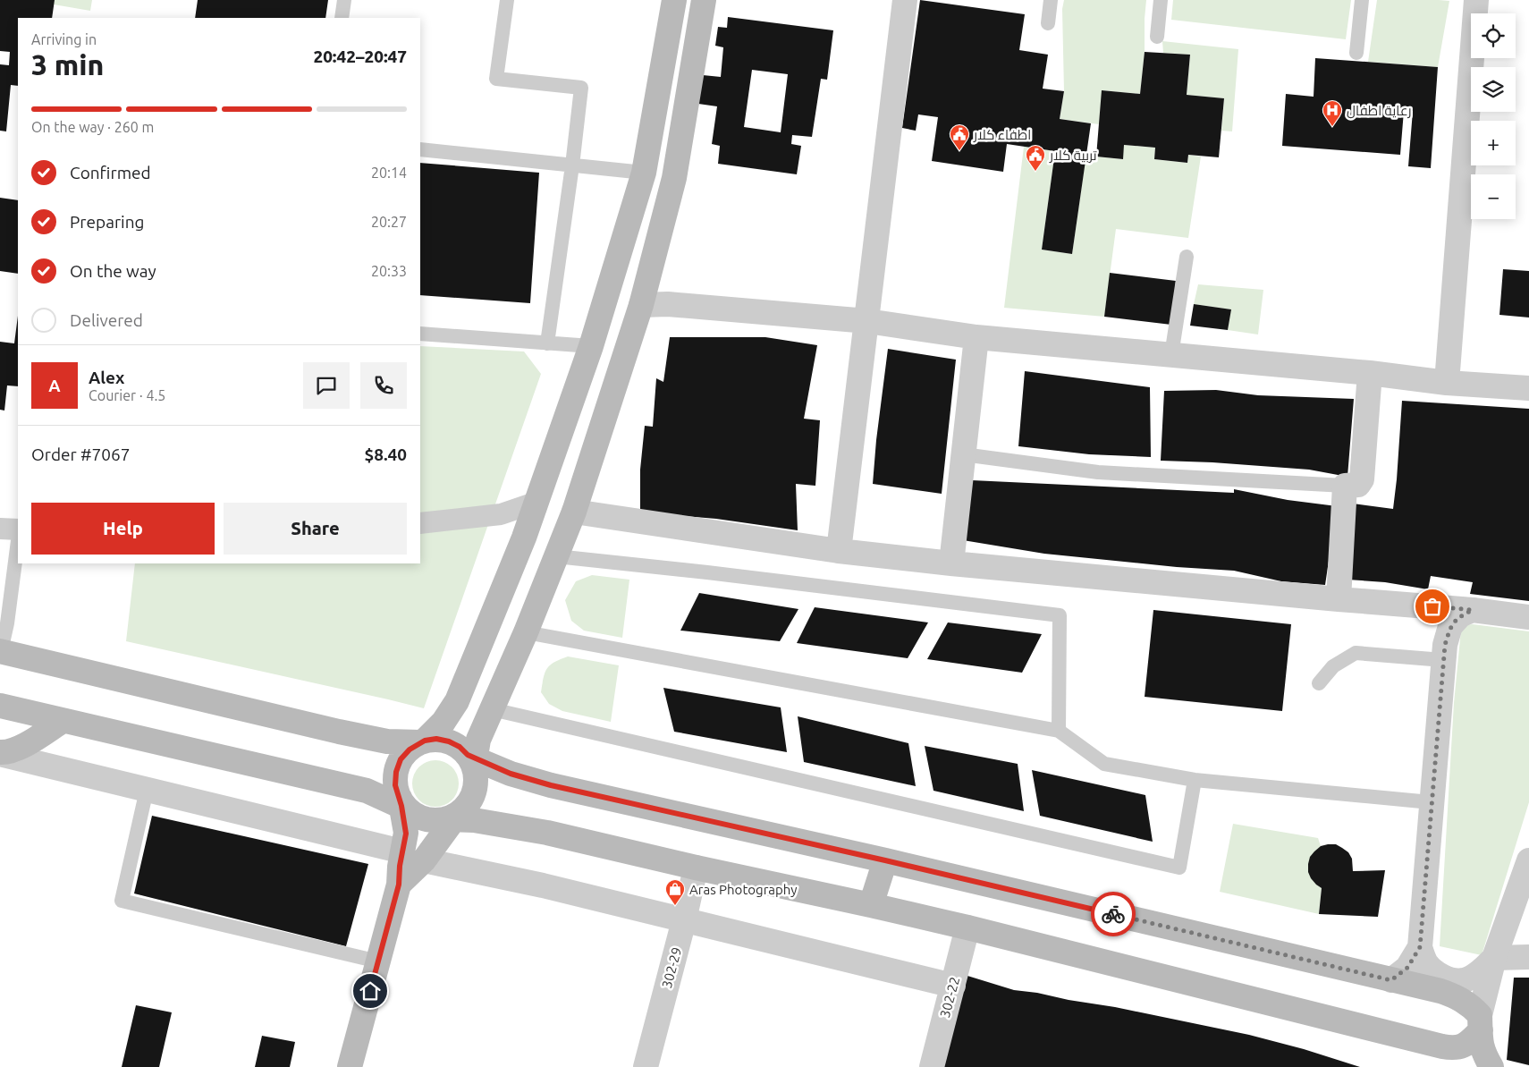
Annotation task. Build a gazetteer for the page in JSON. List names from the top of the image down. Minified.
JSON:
{"streets":{"street":["302-29","302-22"]},"places":{"hospital":["رعاية اطفال"],"public building":["اطفاء كلار","تربية كلار"],"shop":["Aras Photography"]},"page":{"map_buttons":["+","−"],"heading":["3 min","Arriving in","20:42–20:47"],"panel":["Alex","Courier · 4.5","Order #7067","$8.40"],"bar":"On the way · 260 m","list":[["Confirmed","20:14"],["Preparing","20:27"],["On the way","20:33"],"Delivered"],"round":"A","buttons":["Help","Share"]}}
